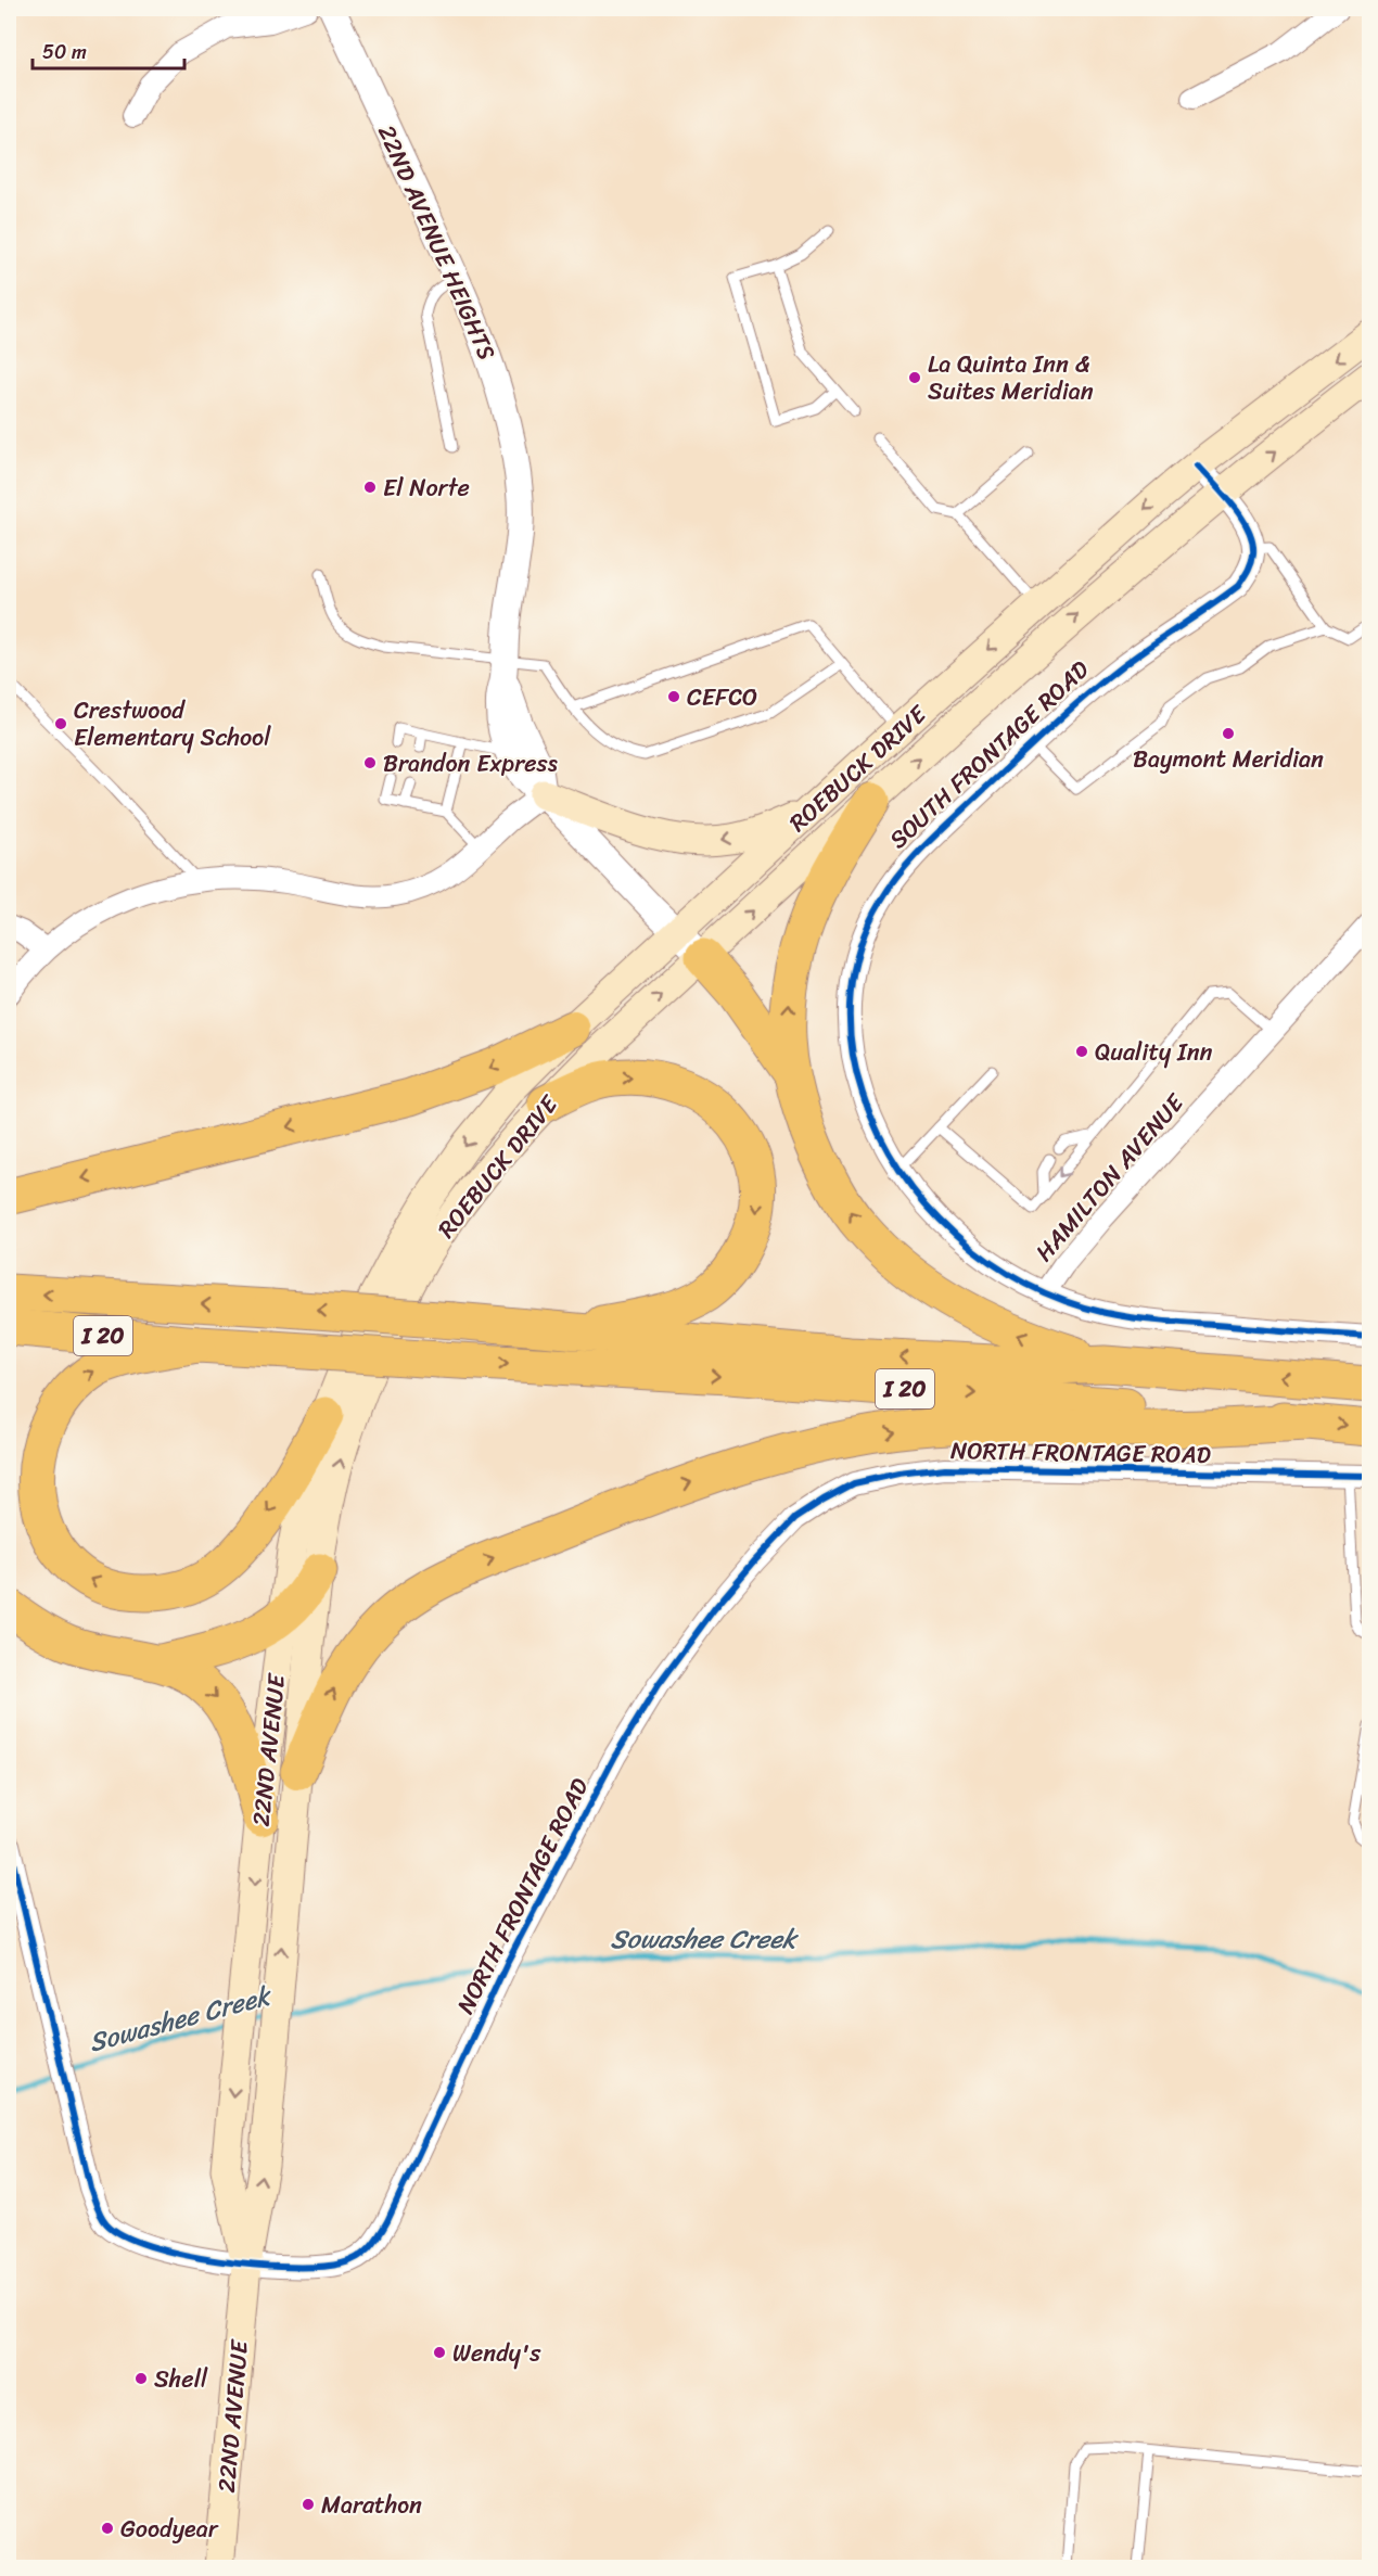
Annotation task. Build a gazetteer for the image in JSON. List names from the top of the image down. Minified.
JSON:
{"streets":{"highway":["I 20"],"main road":["ROEBUCK DRIVE","22ND AVENUE"],"street":["22ND AVENUE HEIGHTS","SOUTH FRONTAGE ROAD","HAMILTON AVENUE","NORTH FRONTAGE ROAD"]},"crossings":[["22ND AVENUE HEIGHTS","ROEBUCK DRIVE"],["SOUTH FRONTAGE ROAD","HAMILTON AVENUE"],["ROEBUCK DRIVE","22ND AVENUE"],["NORTH FRONTAGE ROAD","22ND AVENUE"]],"water":["Sowashee Creek"],"places":["La Quinta Inn & Suites Meridian","El Norte","CEFCO","Crestwood Elementary School","Baymont Meridian","Brandon Express","Quality Inn","Wendy's","Shell","Marathon","Goodyear"],"scale_bar":"50 m"}
